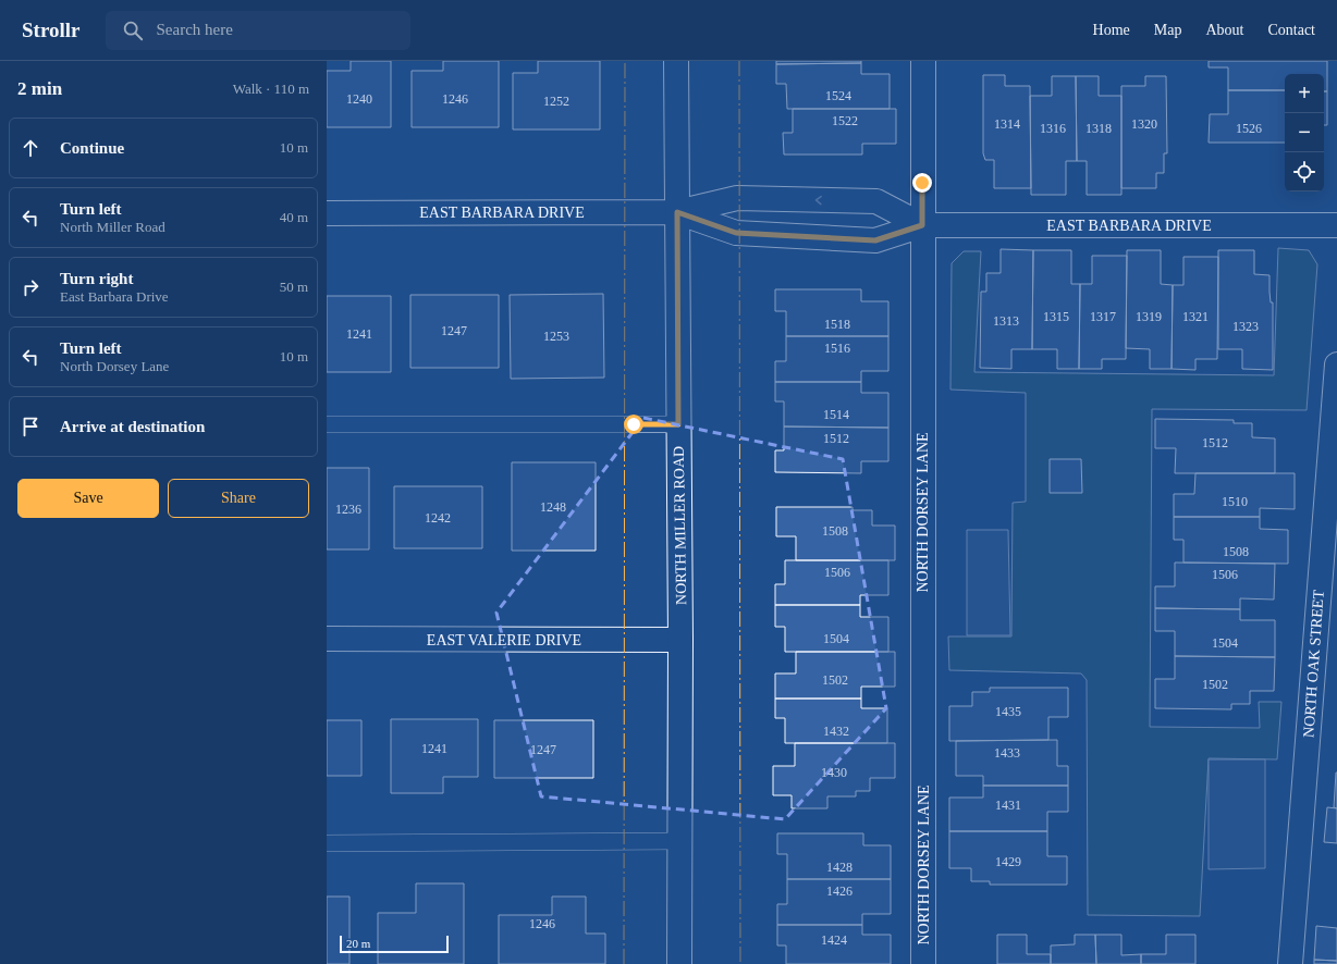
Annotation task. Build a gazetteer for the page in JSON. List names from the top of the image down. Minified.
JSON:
{"streets":{"street":["EAST BARBARA DRIVE","NORTH DORSEY LANE","NORTH MILLER ROAD","EAST VALERIE DRIVE","NORTH OAK STREET"]},"crossings":[["EAST BARBARA DRIVE","NORTH DORSEY LANE"],["EAST BARBARA DRIVE","NORTH MILLER ROAD"],["NORTH MILLER ROAD","EAST VALERIE DRIVE"]],"house_numbers":["1524","1240","1246","1252","1522","1314","1320","1316","1318","1526","1315","1317","1319","1321","1313","1518","1323","1247","1241","1253","1516","1514","1512","1512","1510","1248","1236","1242","1508","1508","1506","1506","1504","1504","1502","1502","1435","1432","1241","1247","1433","1430","1431","1429","1428","1426","1246","1424"],"scale_bar":"20 m","page":{"header":"Strollr","search":"Search here","nav":["Home","Map","About","Contact"],"heading":["2 min","Walk · 110 m"],"map_buttons":["+","−"],"list":[["Continue","10 m"],["Turn left","North Miller Road","40 m"],["Turn right","East Barbara Drive","50 m"],["Turn left","North Dorsey Lane","10 m"],"Arrive at destination"],"buttons":["Save","Share"],"scale":"20 m"}}
